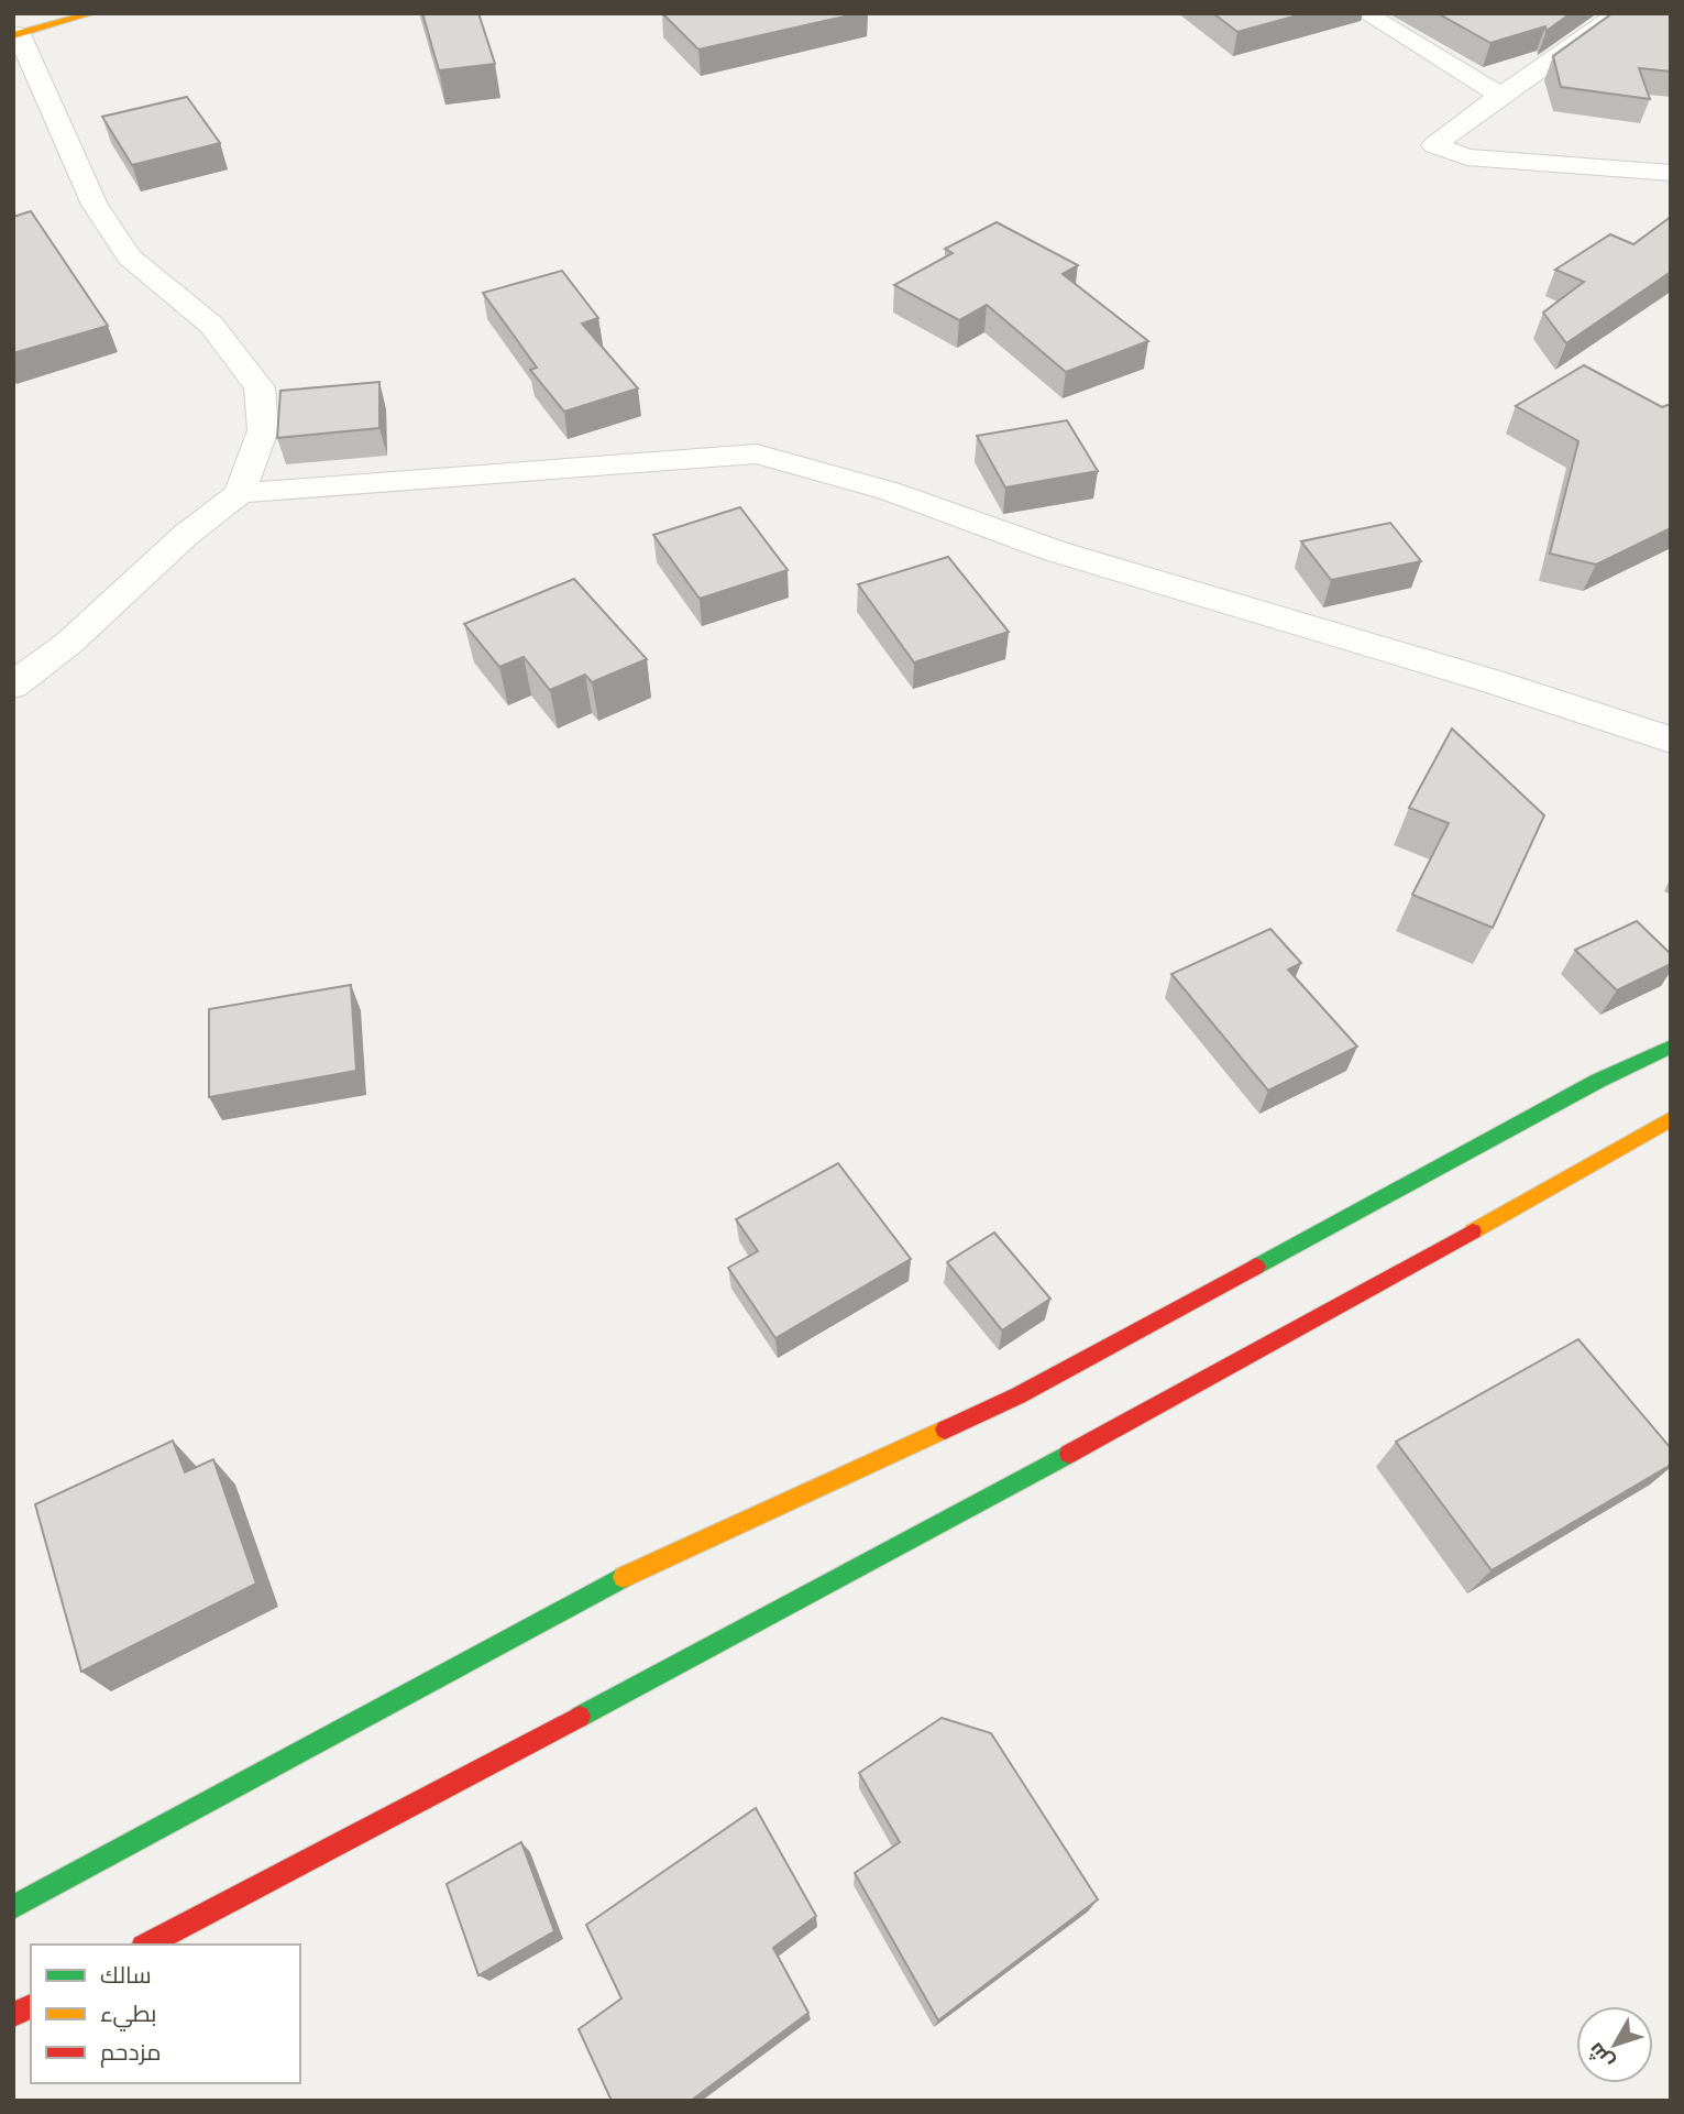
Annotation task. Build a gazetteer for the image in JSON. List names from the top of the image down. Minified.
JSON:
{"legend":["سالك","بطيء","مزدحم"],"north":"bottom left"}
